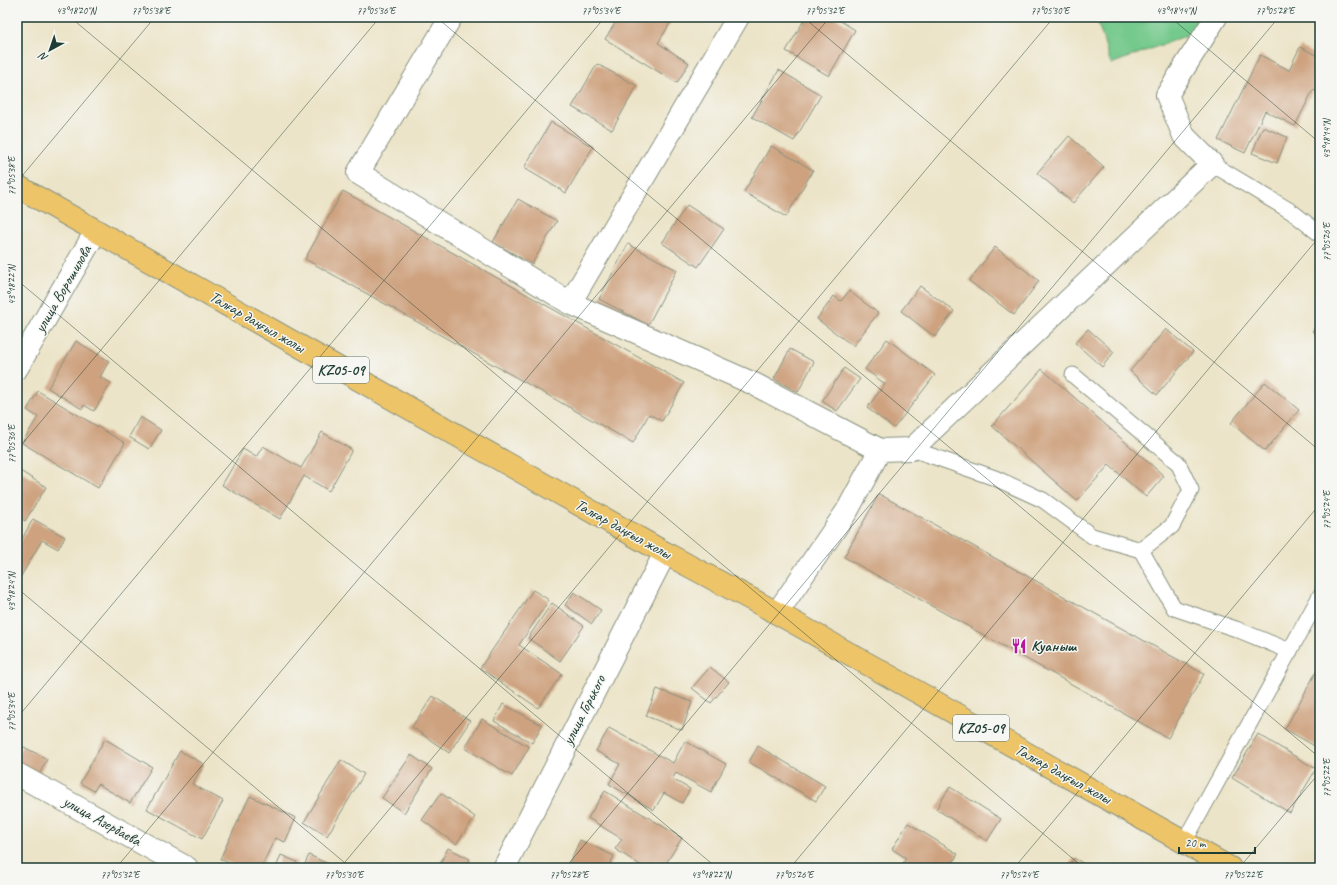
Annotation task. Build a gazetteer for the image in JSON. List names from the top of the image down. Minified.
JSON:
{"streets":{"main road":["Талғар даңғыл жолы","KZ05-09"],"street":["улица Ворошилова","улица Горького","улица Азербаева"]},"crossings":[["улица Ворошилова","Талғар даңғыл жолы"],["Талғар даңғыл жолы","улица Горького"]],"places":{"restaurant":["Куаныш"]},"scale_bar":"20 m","north":"bottom left","coordinates":["43°18'20\"N","77°05'38\"E","77°05'36\"E","77°05'34\"E","77°05'32\"E","77°05'30\"E","43°18'14\"N","77°05'28\"E","77°05'26\"E","43°18'22\"N","77°05'24\"E","43°18'24\"N","77°05'22\"E"]}
